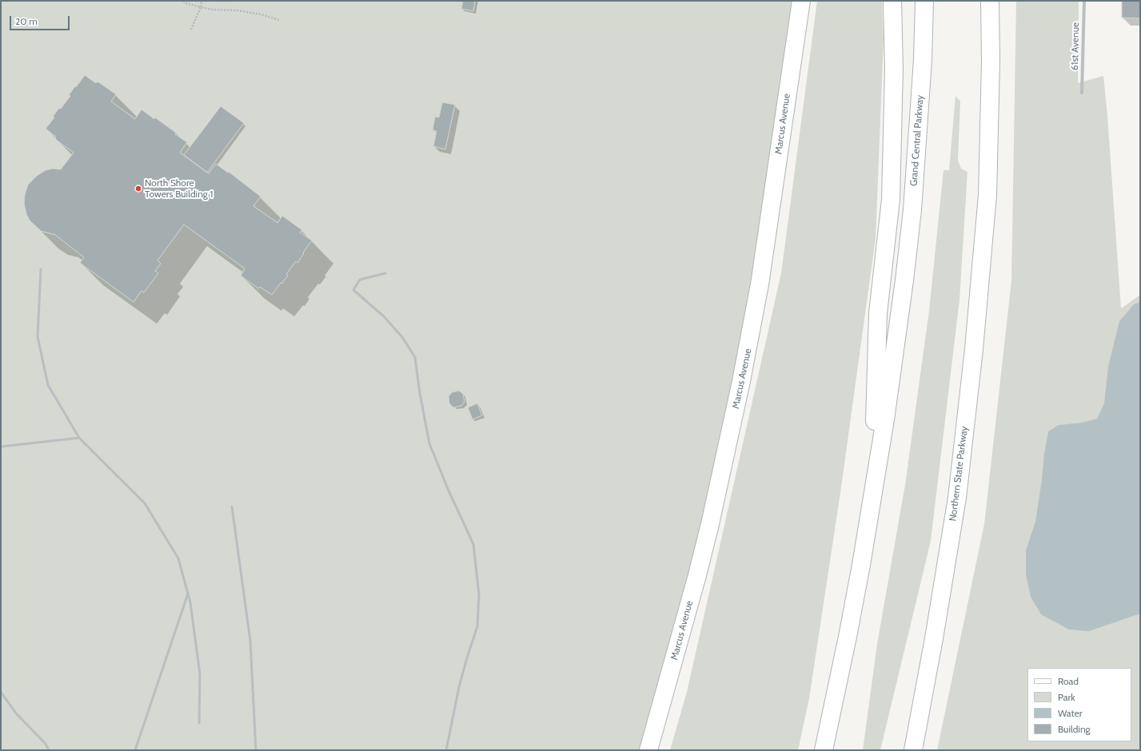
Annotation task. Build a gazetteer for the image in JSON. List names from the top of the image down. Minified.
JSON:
{"streets":{"main road":["Marcus Avenue","Grand Central Parkway","Northern State Parkway"],"street":["61st Avenue"]},"places":["North Shore Towers Building 1"],"legend":["Road","Park","Water","Building"],"scale_bar":"20 m"}
